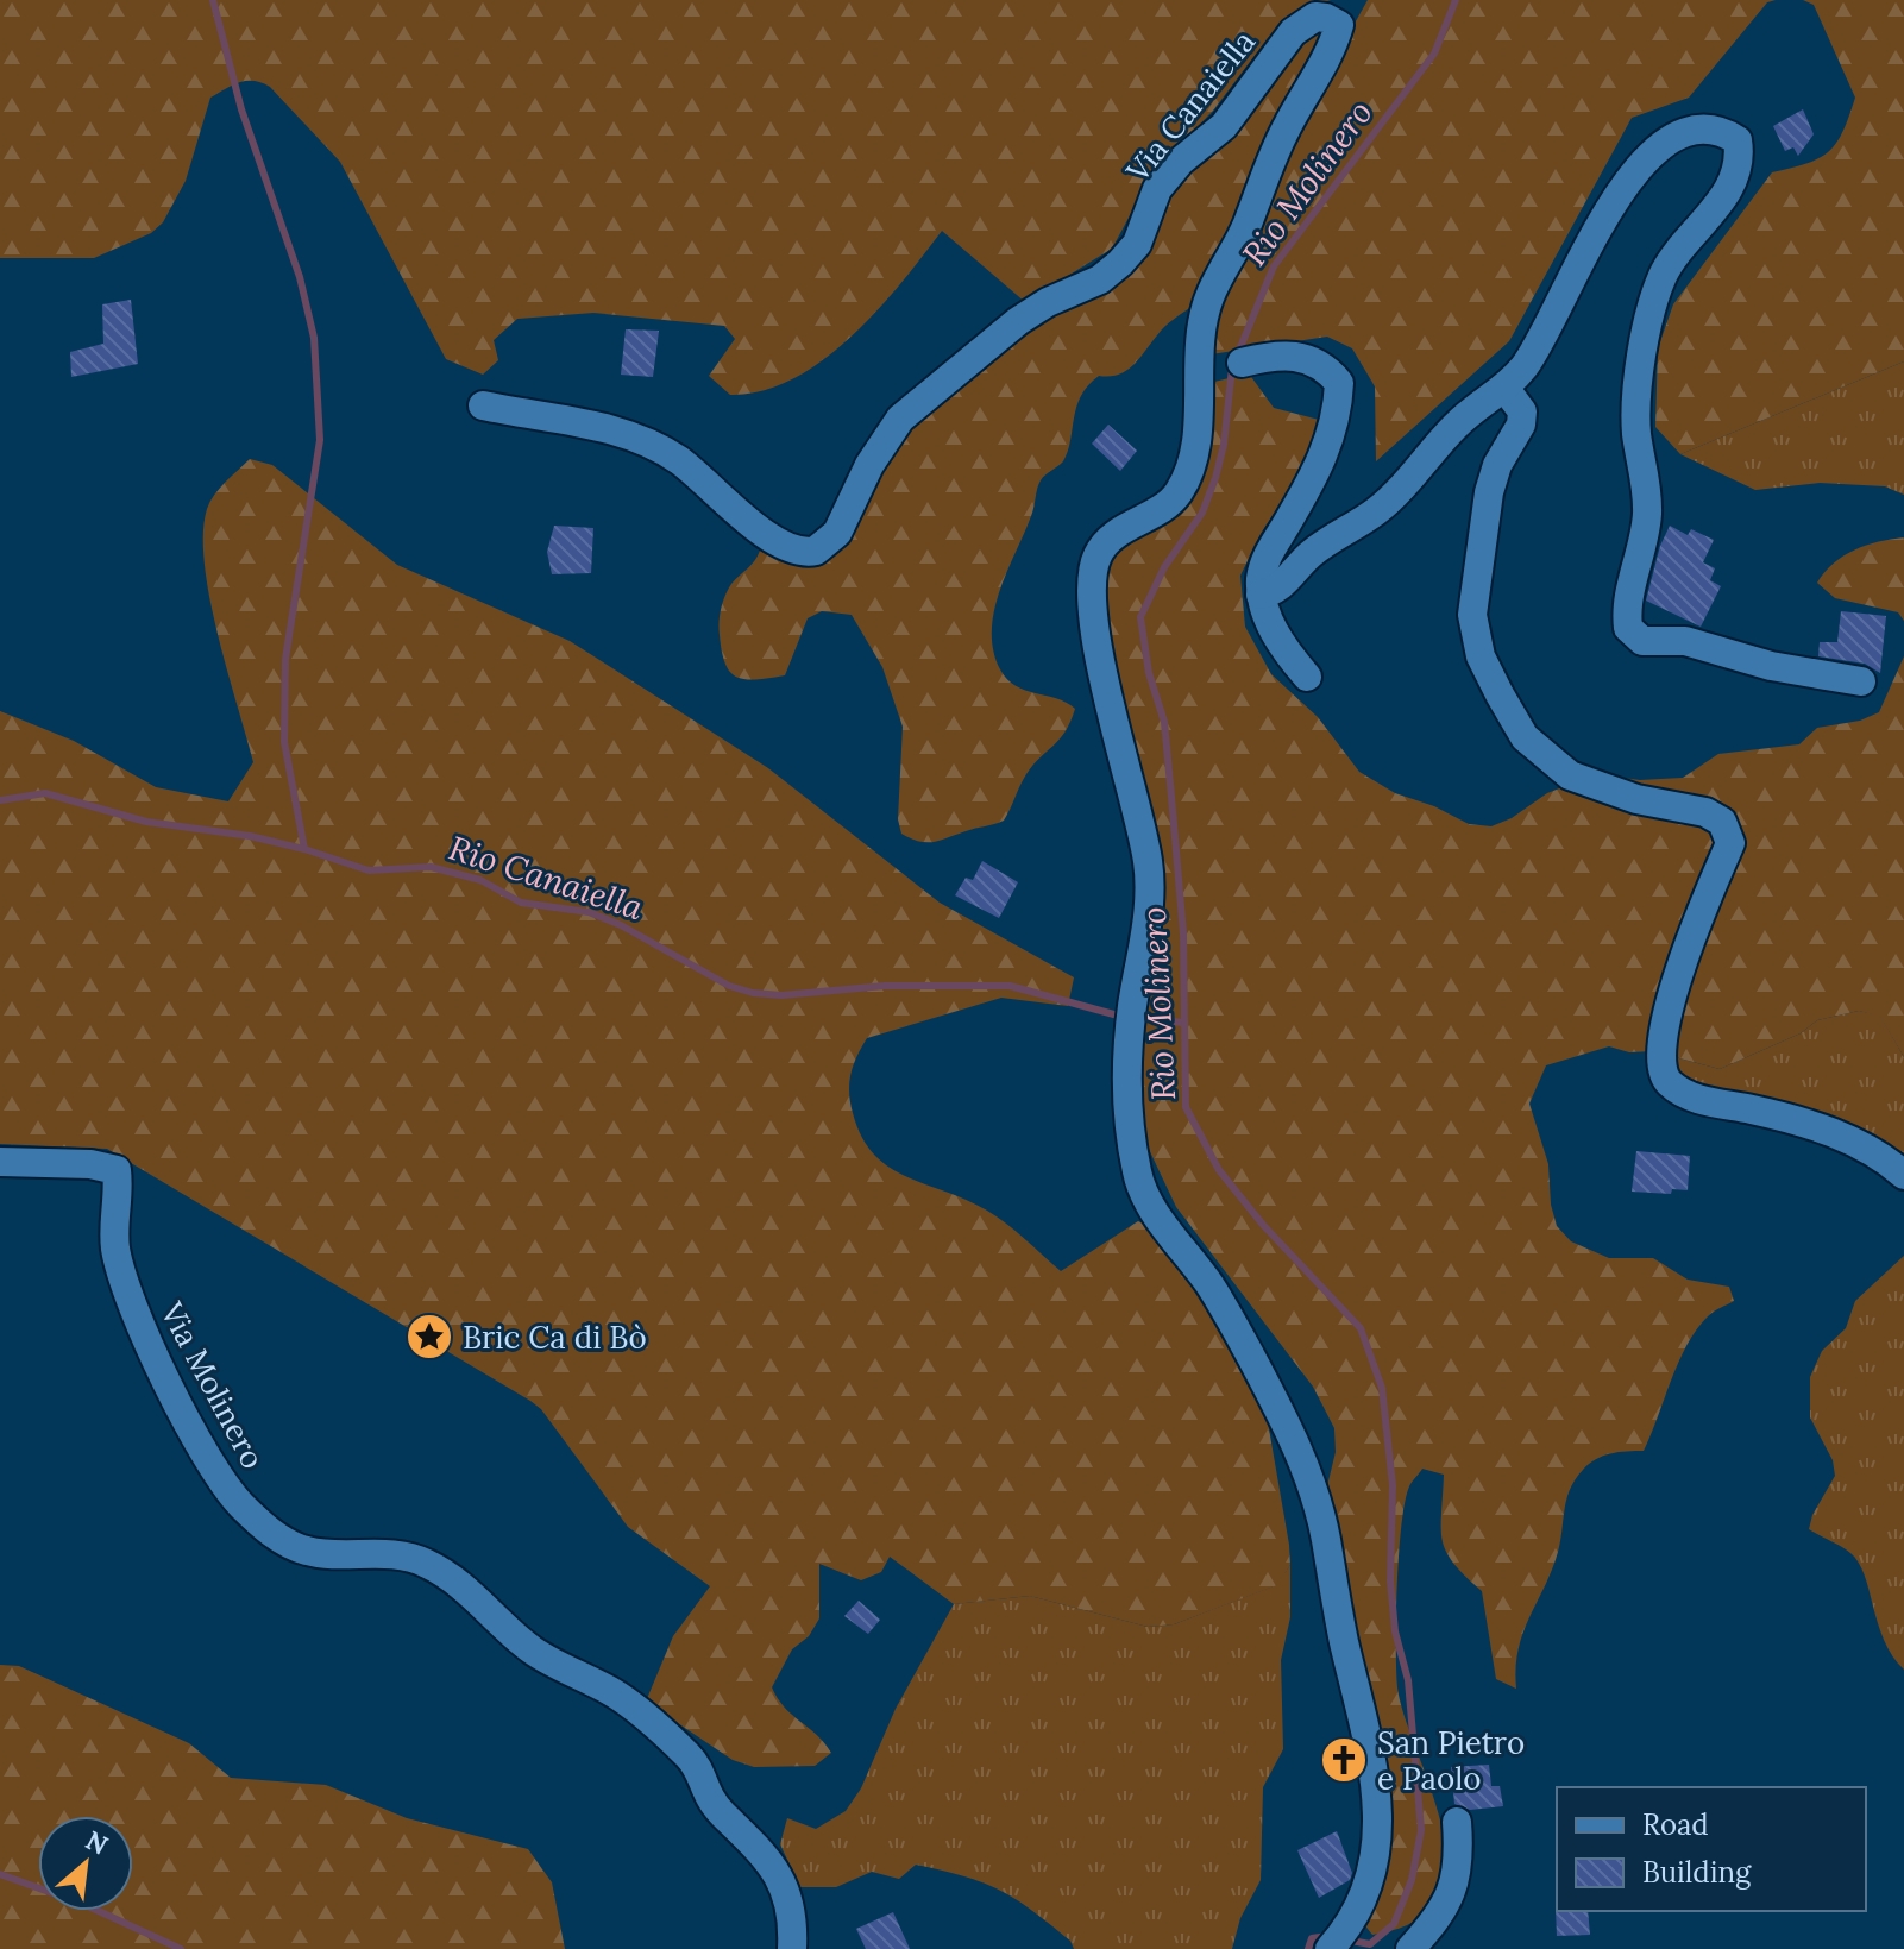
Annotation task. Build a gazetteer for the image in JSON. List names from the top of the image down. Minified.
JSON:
{"streets":{"street":["Via Canaiella","Via Molinero"]},"water":["Rio Molinero","Rio Canaiella"],"places":{"place":["Bric Ca di Bò"],"church":["San Pietro e Paolo"]},"legend":["Road","Building"],"north":"top right"}
